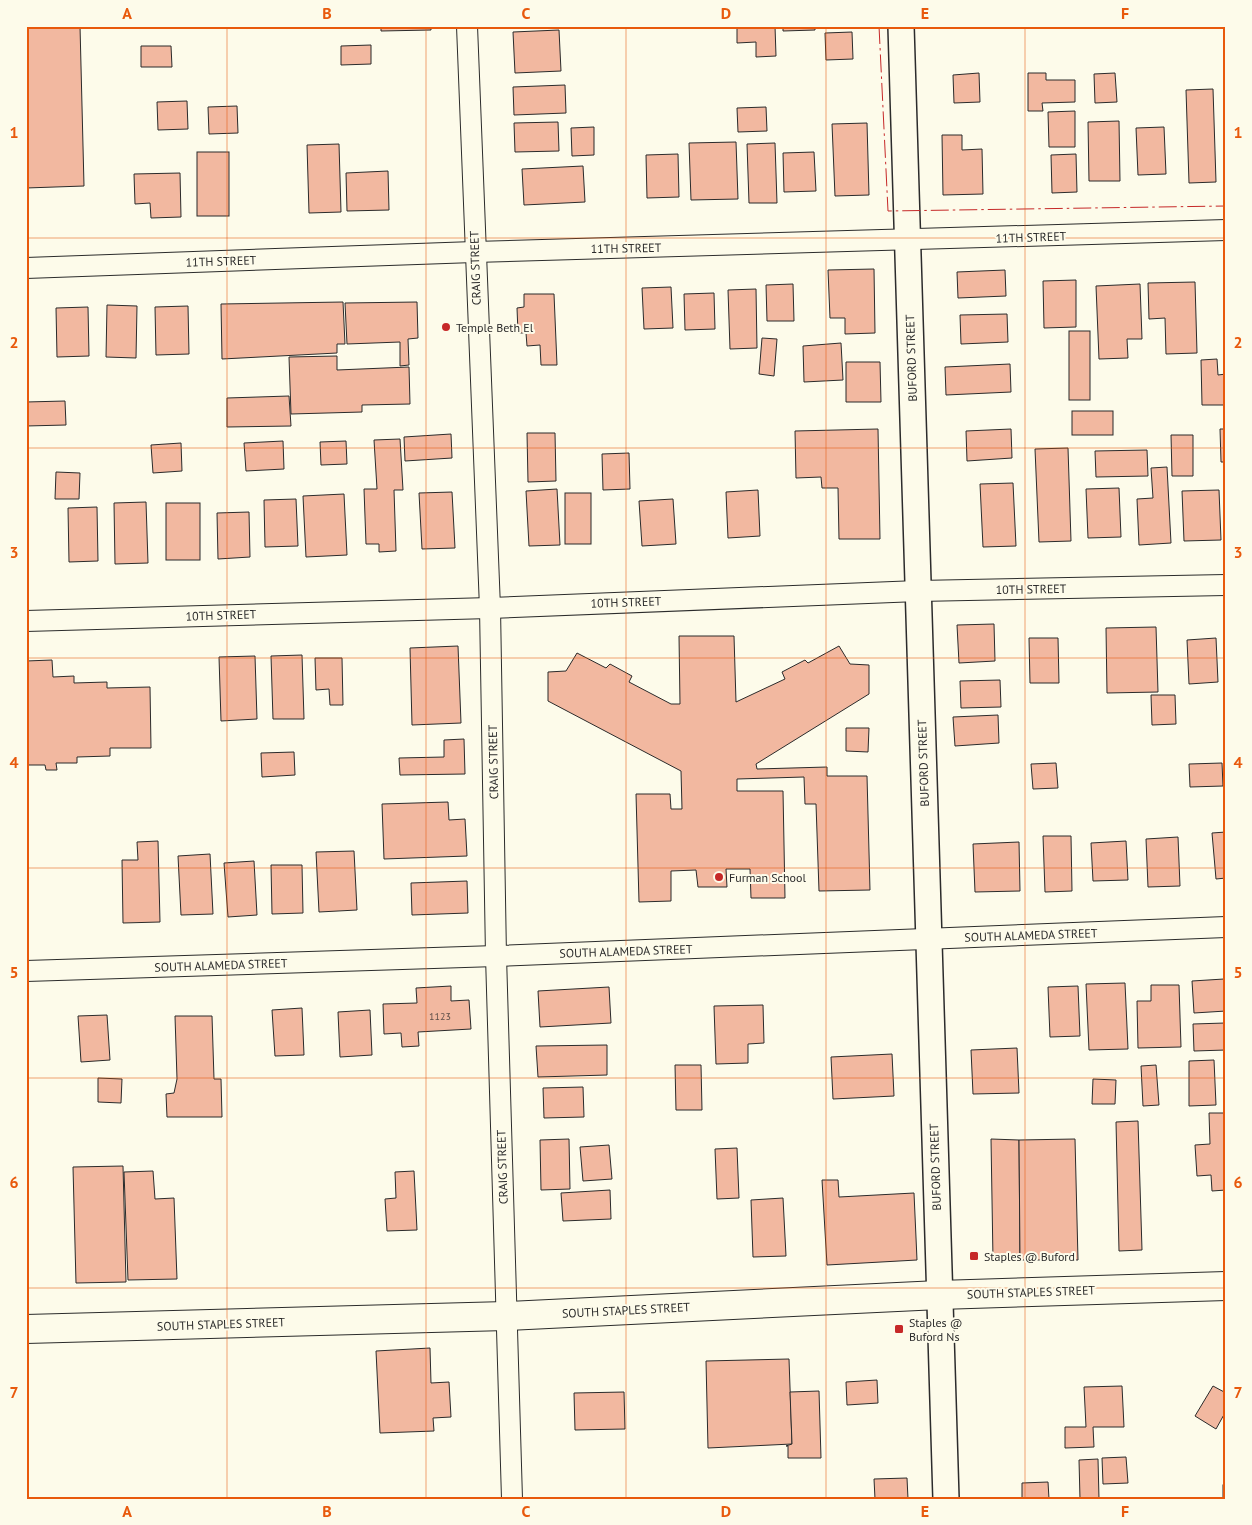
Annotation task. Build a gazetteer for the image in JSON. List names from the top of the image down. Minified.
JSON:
{"streets":{"main road":["SOUTH STAPLES STREET"],"street":["11TH STREET","CRAIG STREET","BUFORD STREET","10TH STREET","SOUTH ALAMEDA STREET"]},"crossings":[["11TH STREET","CRAIG STREET"],["11TH STREET","BUFORD STREET"],["CRAIG STREET","10TH STREET"],["CRAIG STREET","SOUTH ALAMEDA STREET"],["CRAIG STREET","SOUTH STAPLES STREET"],["BUFORD STREET","10TH STREET"],["BUFORD STREET","SOUTH ALAMEDA STREET"],["BUFORD STREET","SOUTH STAPLES STREET"]],"places":{"other":["Temple Beth El","Furman School"],"transit":["Staples @ Buford","Staples @ Buford Ns"]},"house_numbers":["1123"],"grid":{"columns":["A","B","C","D","E","F"],"rows":["1","2","3","4","5","6","7"]}}
